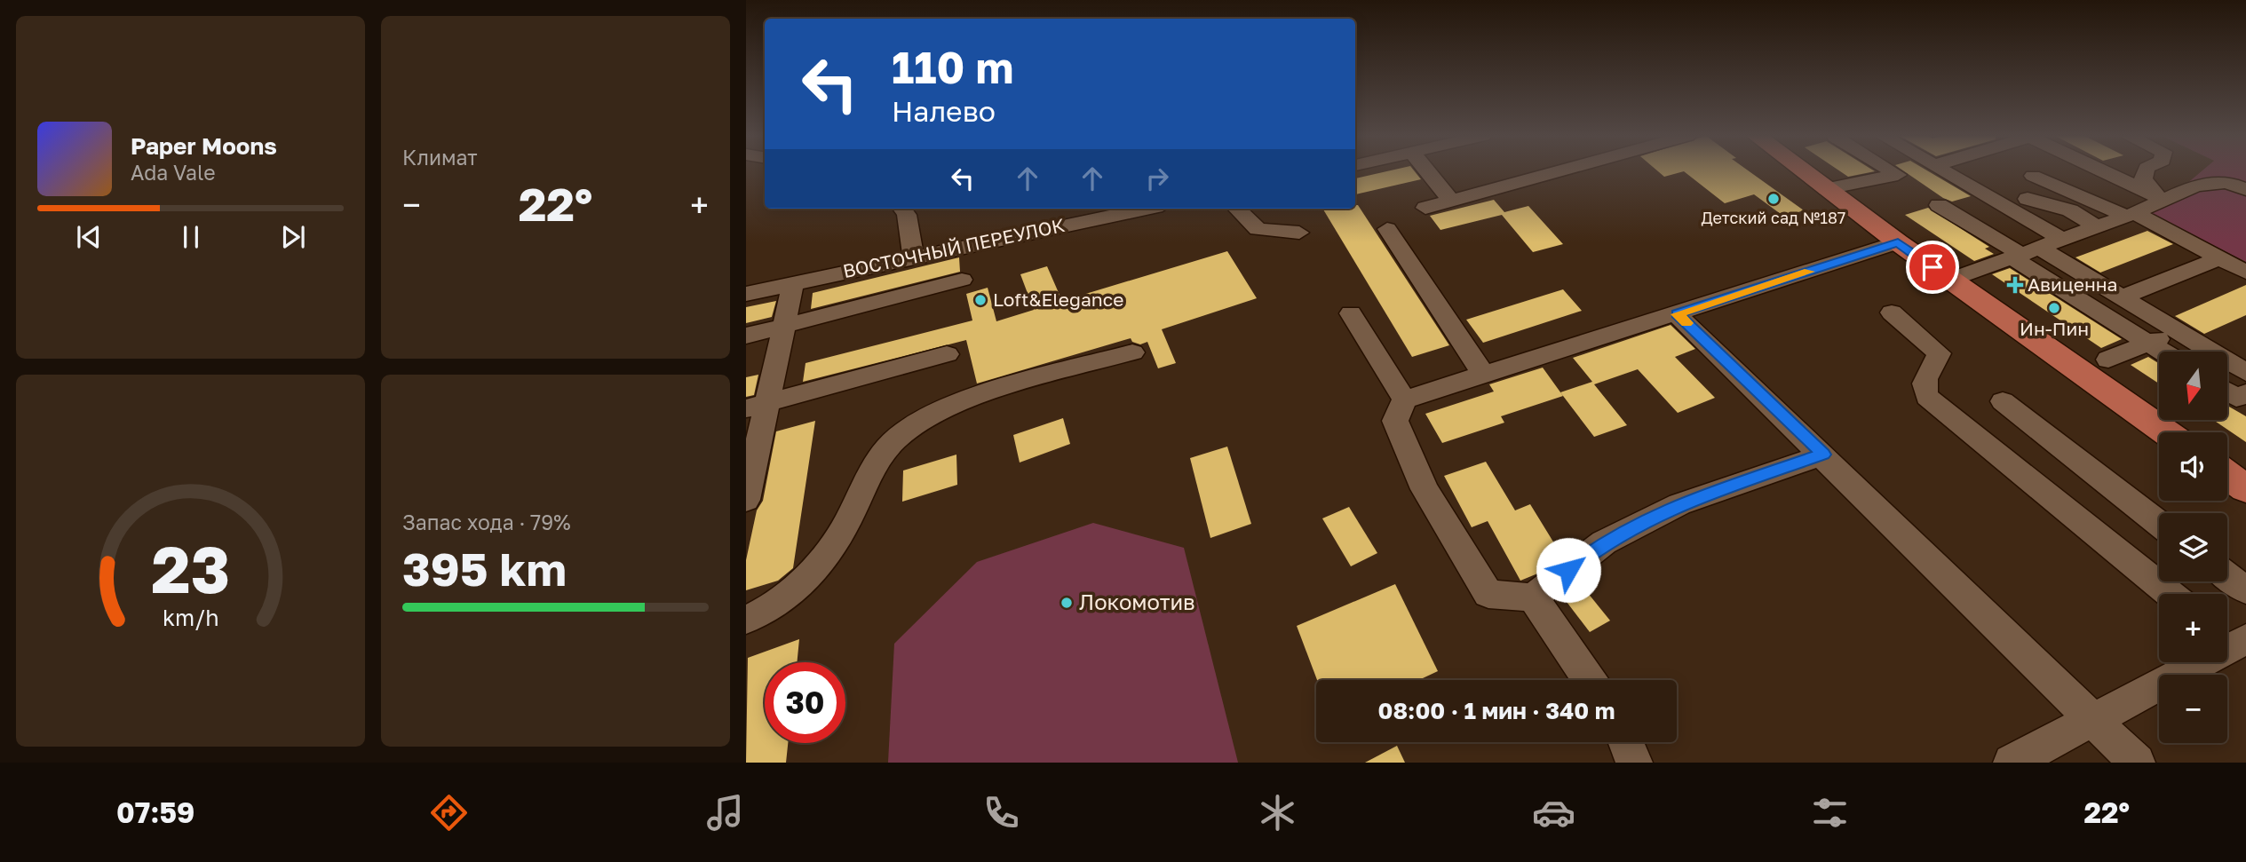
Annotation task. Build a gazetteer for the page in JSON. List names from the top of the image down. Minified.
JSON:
{"streets":{"street":["ВОСТОЧНЫЙ ПЕРЕУЛОК"]},"places":{"other":["Детский сад №187","Loft&Elegance","Ин-Пин","Локомотив"],"health":["Авиценна"]},"north":"bottom","page":{"tile":["Климат",["Запас хода · 79%","395 km"]],"turn":["110 m","Налево"],"song":["Paper Moons","Ada Vale"],"heat":["−","22°","+"],"map_buttons":["+","−"],"limit":"30","trip":"08:00 · 1 мин · 340 m","tabs":["07:59","22°"],"gauge":["23","km/h"]}}
